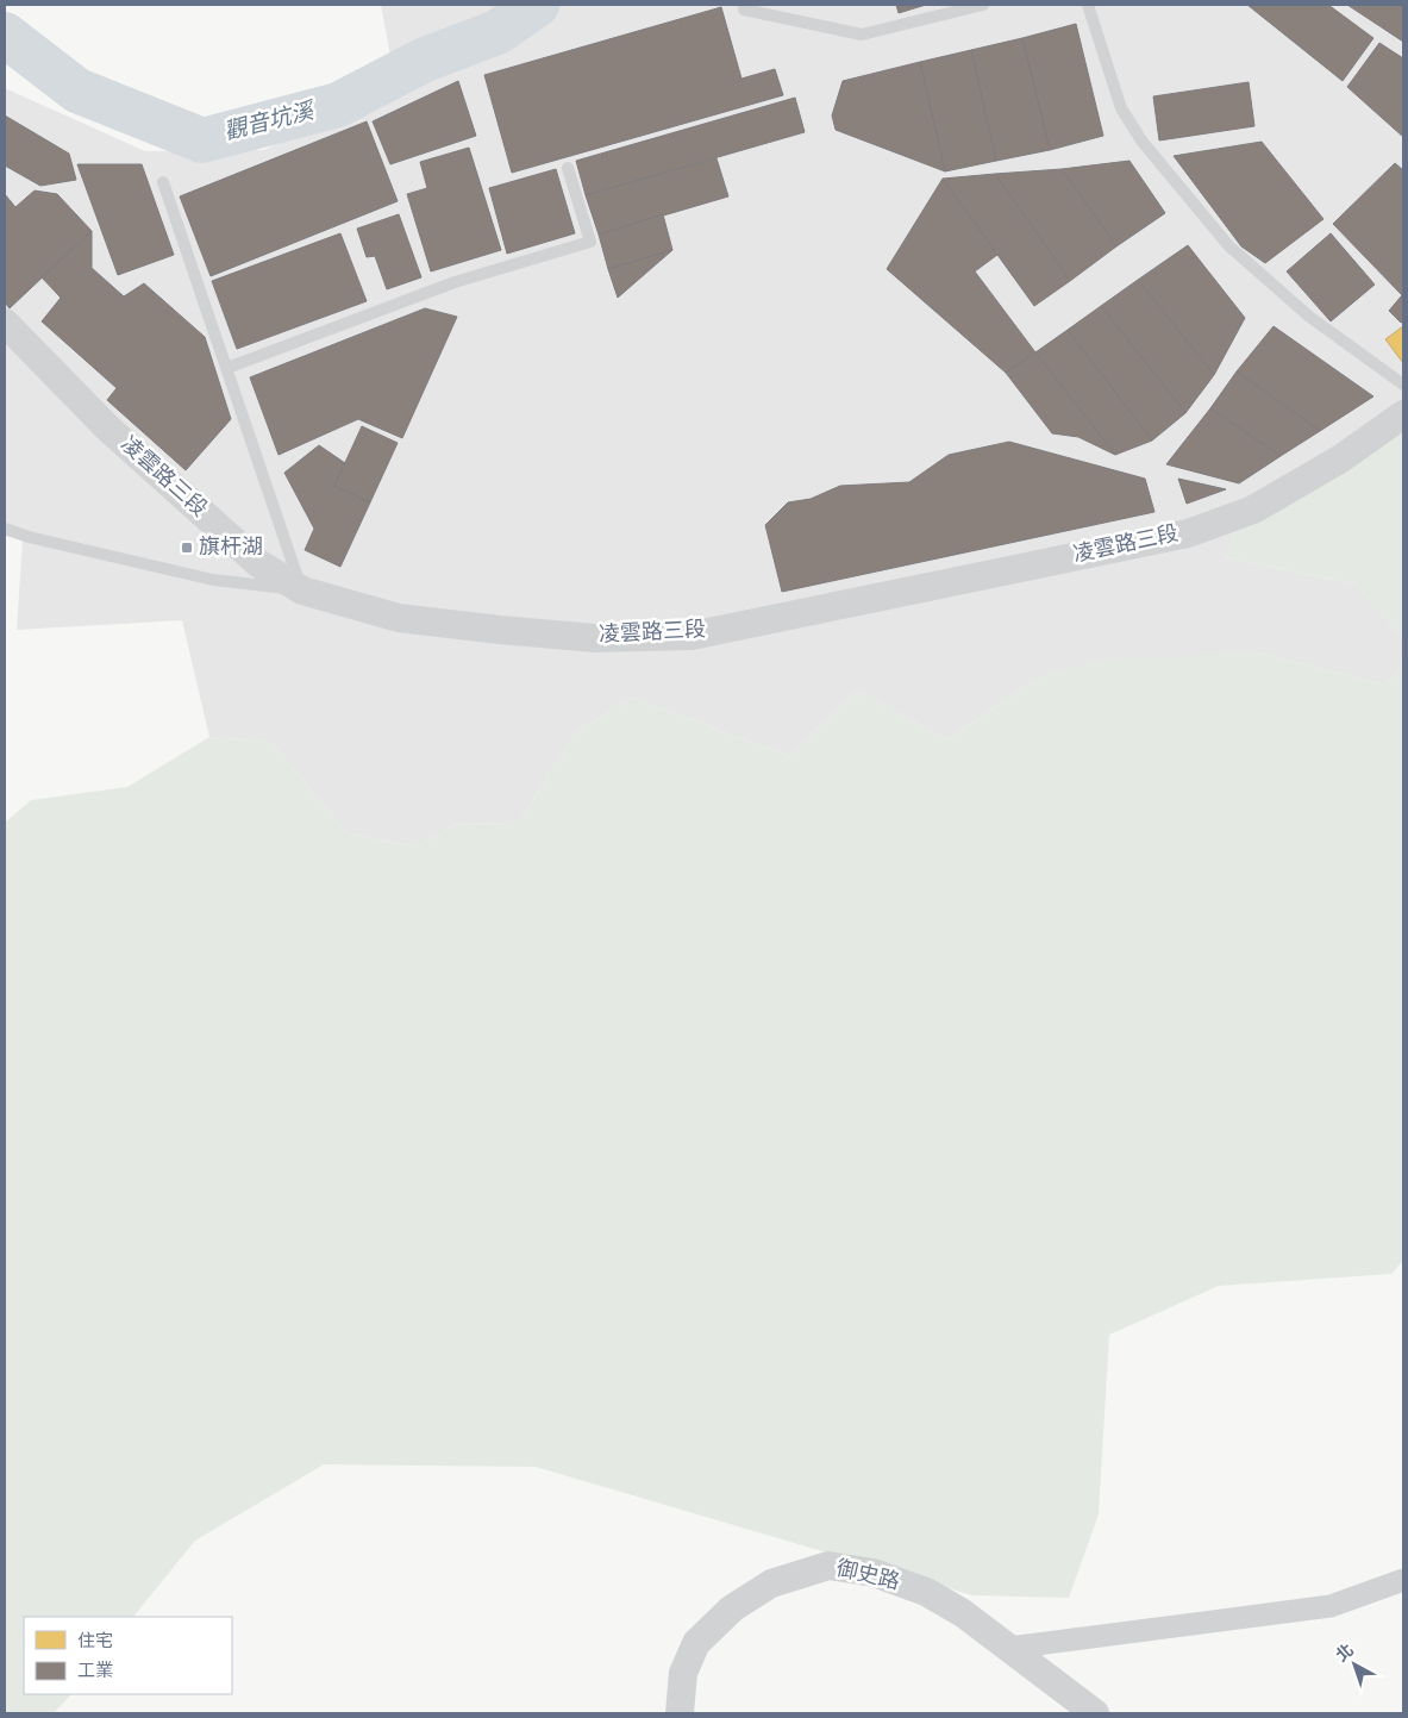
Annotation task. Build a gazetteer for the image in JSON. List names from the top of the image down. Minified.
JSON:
{"streets":{"street":["凌雲路三段","御史路"]},"water":["觀音坑溪"],"places":{"transit":["旗杆湖"]},"legend":["住宅","工業"],"north":"top left"}
